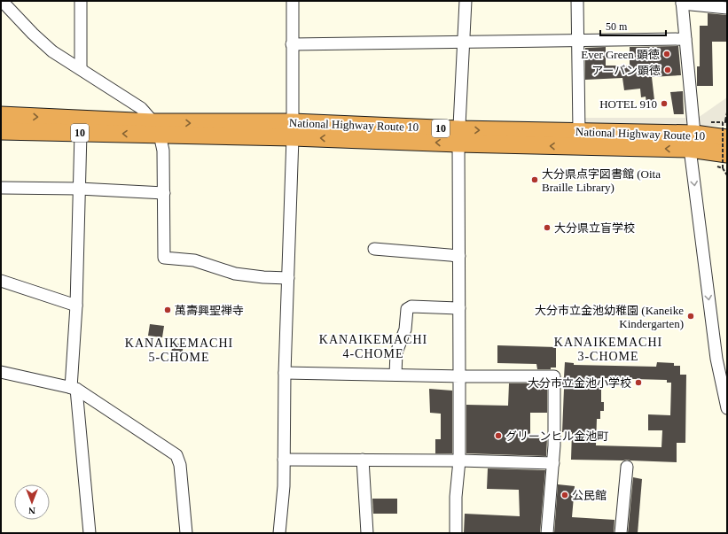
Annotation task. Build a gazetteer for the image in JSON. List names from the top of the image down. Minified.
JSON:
{"streets":{"highway":["National Highway Route 10","10"]},"districts":["KANAIKEMACHI 4-CHOME","KANAIKEMACHI 3-CHOME","KANAIKEMACHI 5-CHOME"],"places":["Ever Green 顕徳","アーバン顕徳","HOTEL 910","大分県点字図書館 (Oita Braille Library)","大分県立盲学校","萬壽興聖禅寺","大分市立金池幼稚園 (Kaneike Kindergarten)","大分市立金池小学校","グリーンヒル金池町","公民館"],"scale_bar":"50 m","north":"bottom"}
